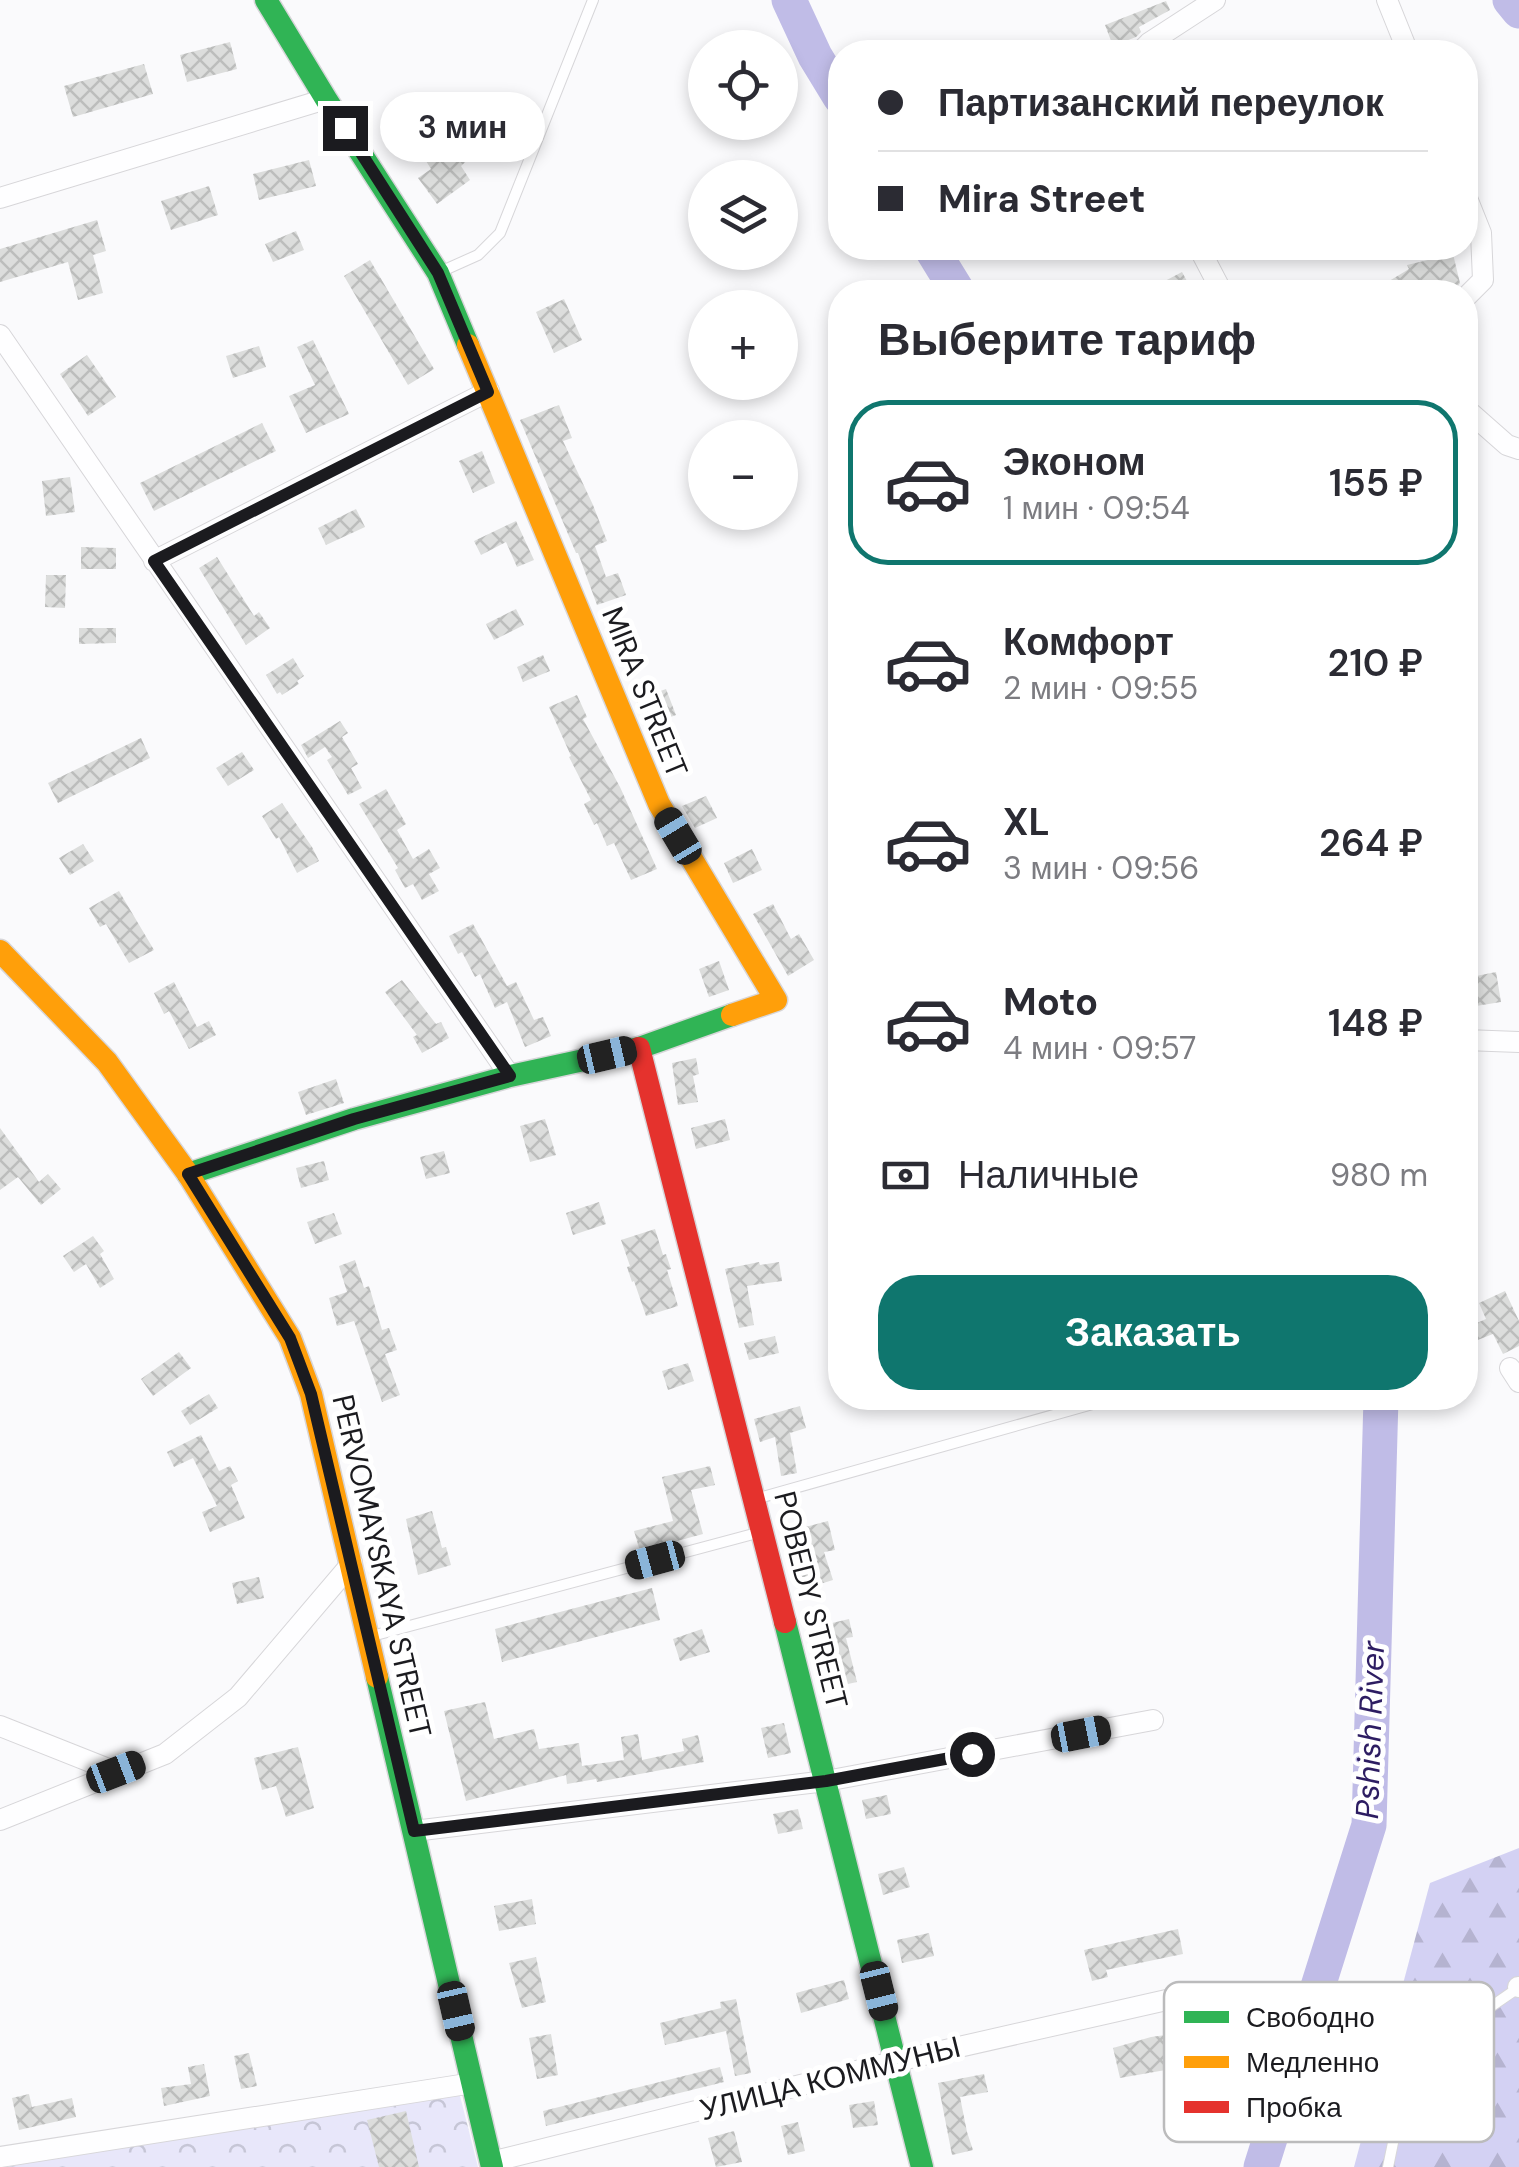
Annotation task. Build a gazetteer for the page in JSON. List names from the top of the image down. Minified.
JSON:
{"streets":{"street":["MIRA STREET","PERVOMAYSKAYA STREET","POBEDY STREET","УЛИЦА КОММУНЫ"]},"crossings":[["MIRA STREET","POBEDY STREET"],["PERVOMAYSKAYA STREET","УЛИЦА КОММУНЫ"],["POBEDY STREET","УЛИЦА КОММУНЫ"]],"water":["Pshish River"],"legend":["Свободно","Медленно","Пробка"],"page":{"map_buttons":["+","−"],"banner":["Партизанский переулок","Mira Street"],"bubble":"3 мин","heading":"Выберите тариф","list":[{"name":"Эконом","note":"1 мин · 09:54","value":"155 ₽"},{"name":"Комфорт","note":"2 мин · 09:55","value":"210 ₽"},{"name":"XL","note":"3 мин · 09:56","value":"264 ₽"},{"name":"Moto","note":"4 мин · 09:57","value":"148 ₽"}],"pay":["Наличные","980 m"],"buttons":"Заказать"}}
